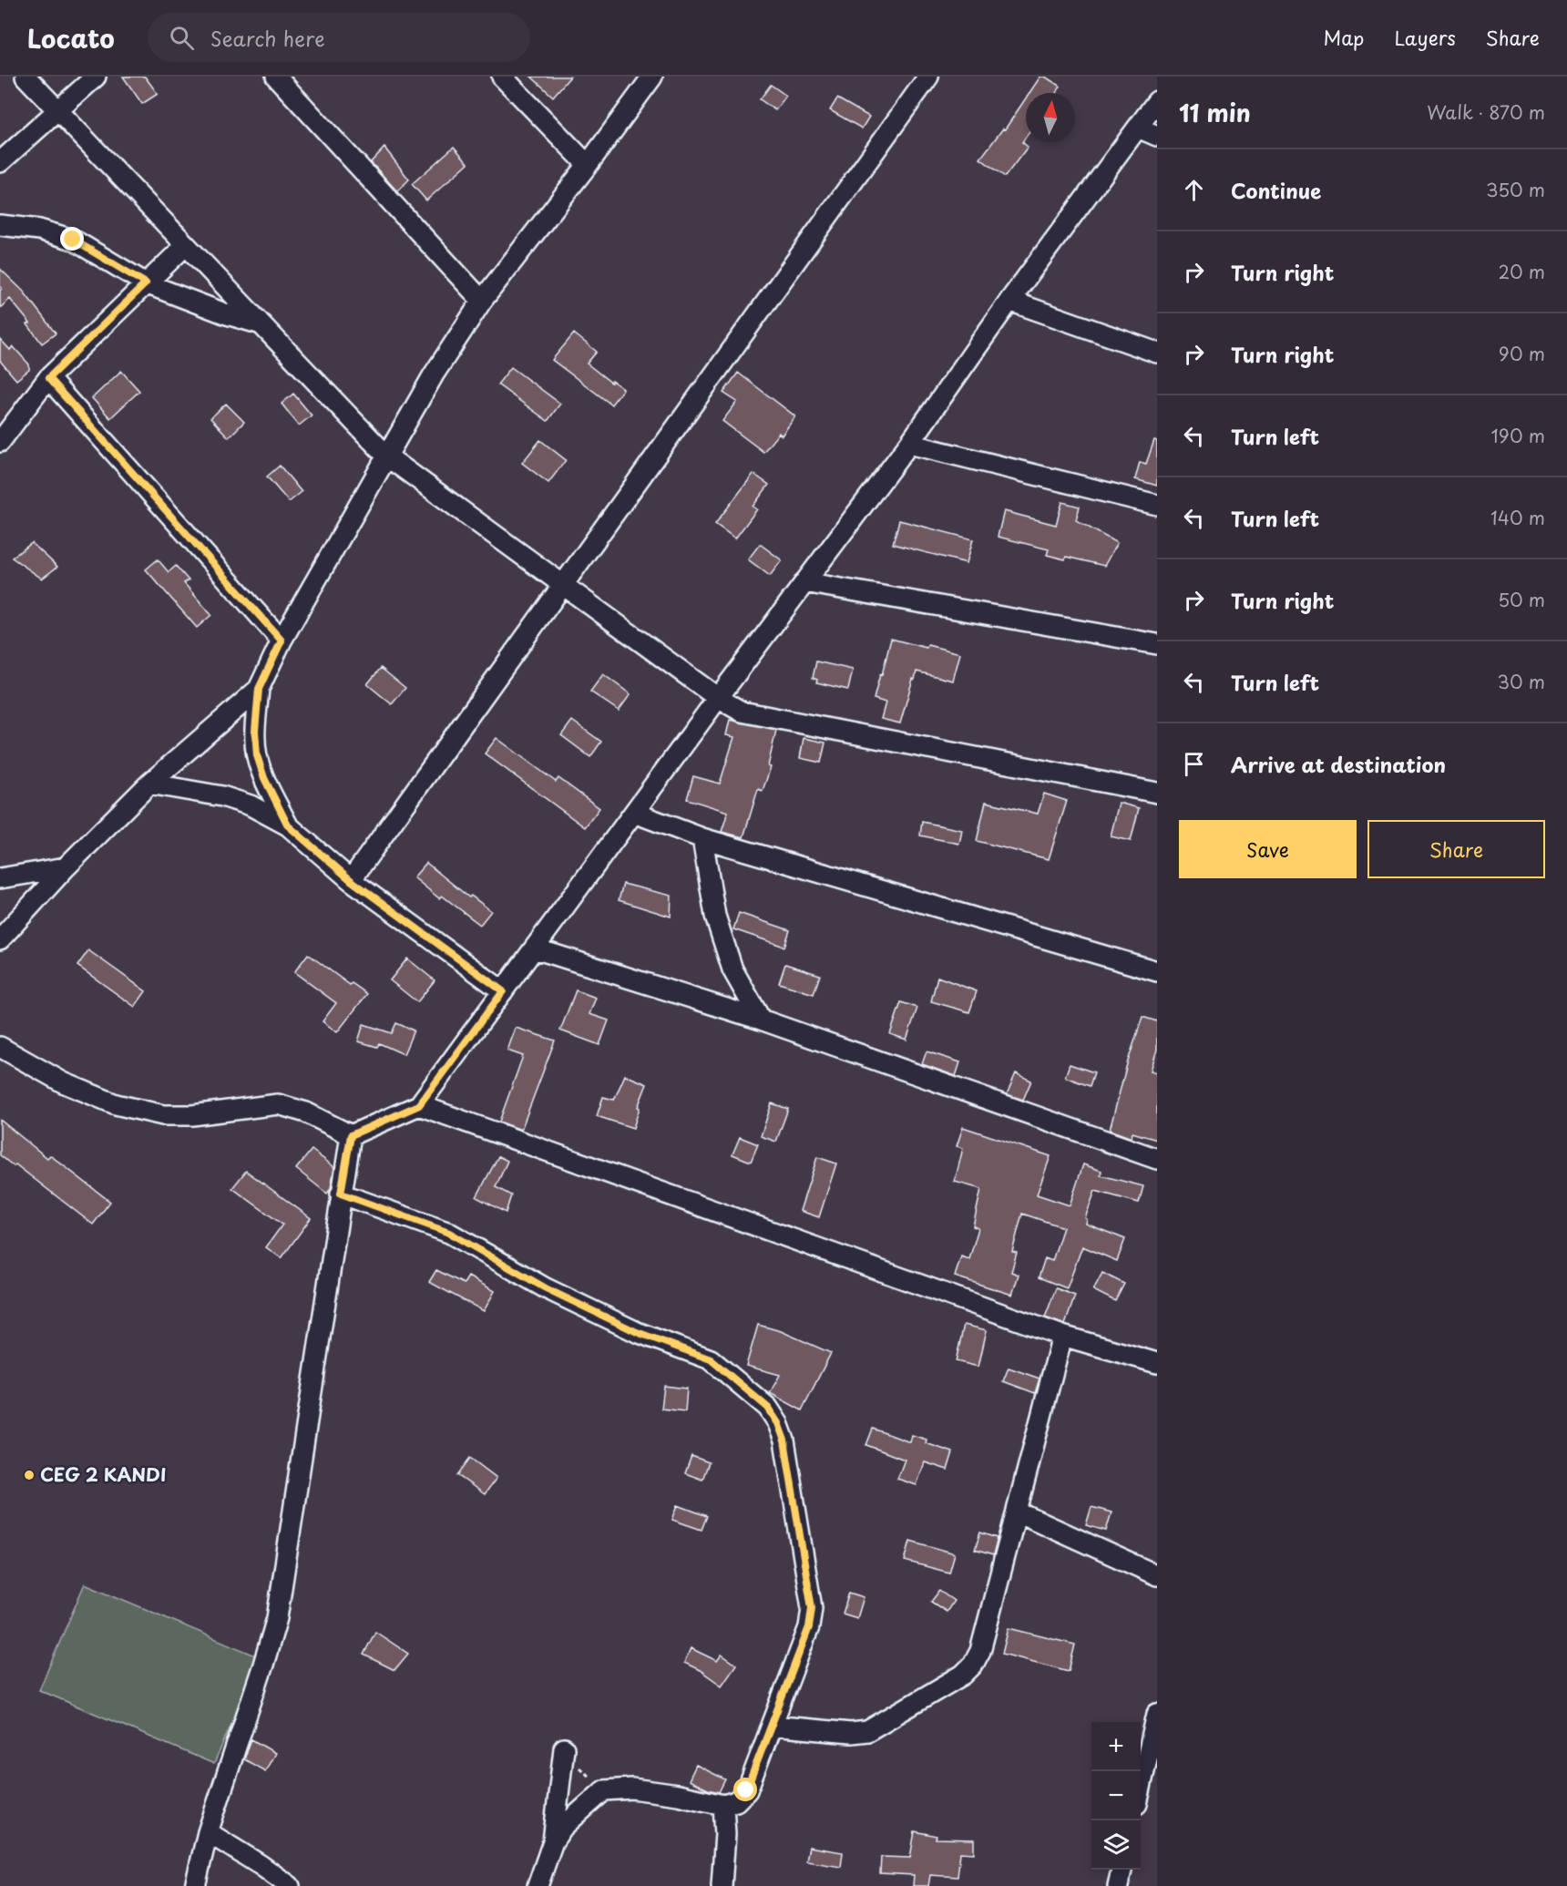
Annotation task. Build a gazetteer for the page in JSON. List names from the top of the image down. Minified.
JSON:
{"places":["CEG 2 KANDI"],"north":"top","page":{"header":"Locato","search":"Search here","nav":["Map","Layers","Share"],"heading":["11 min","Walk · 870 m"],"list":[["Continue","350 m"],["Turn right","20 m"],["Turn right","90 m"],["Turn left","190 m"],["Turn left","140 m"],["Turn right","50 m"],["Turn left","30 m"],"Arrive at destination"],"buttons":["Save","Share"],"map_buttons":["+","−"]}}
